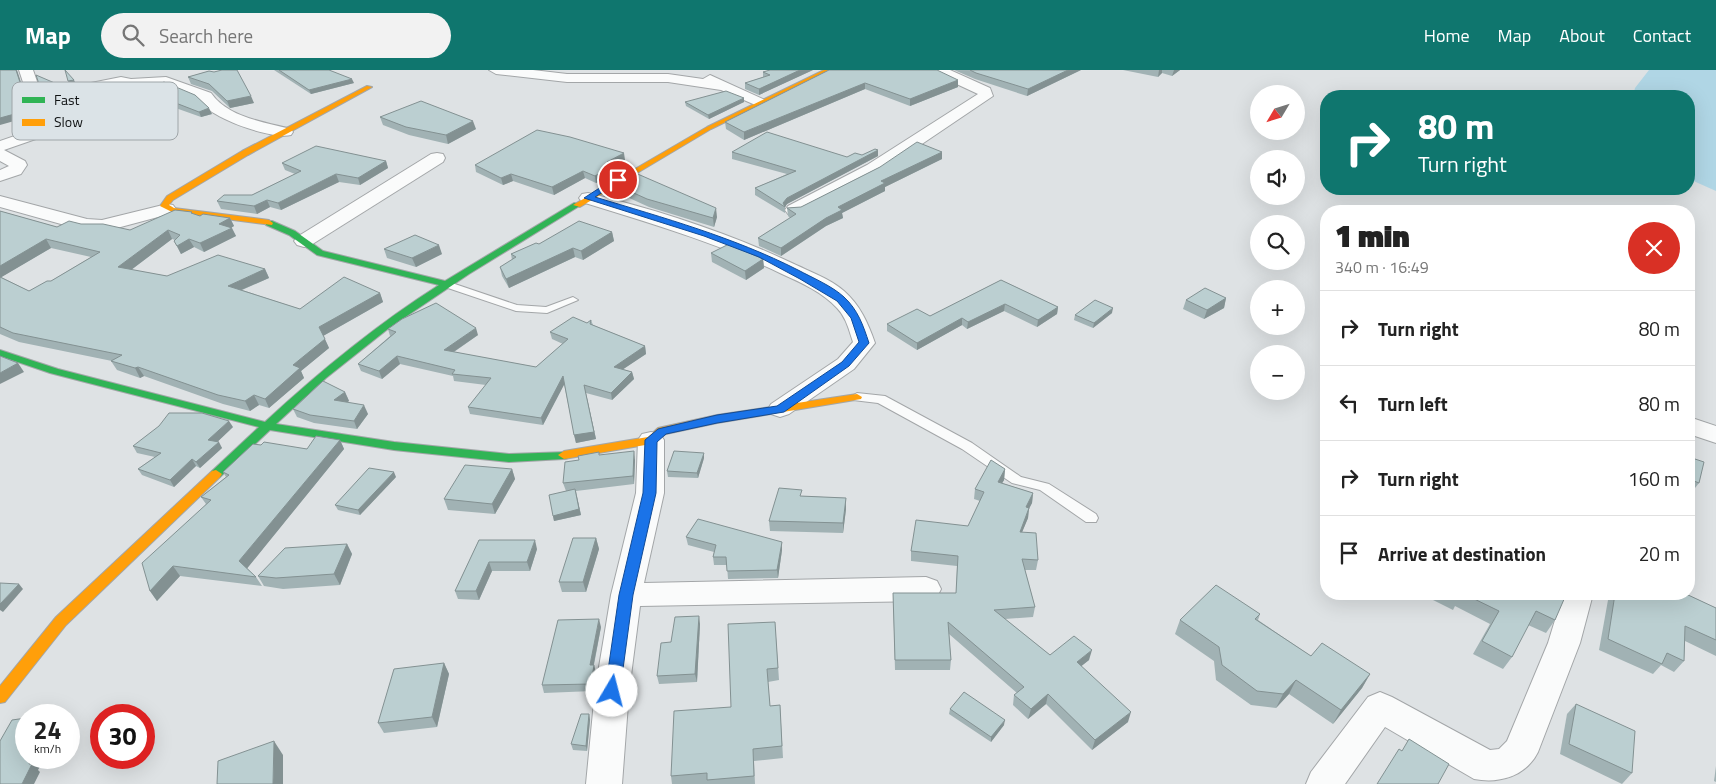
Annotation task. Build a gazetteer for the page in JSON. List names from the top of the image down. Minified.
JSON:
{"legend":["Fast","Slow"],"north":"bottom left","page":{"header":"Map","search":"Search here","nav":["Home","Map","About","Contact"],"map_buttons":["+","−"],"turn":["80 m","Turn right"],"heading":["1 min","340 m · 16:49"],"list":[{"name":"Turn right","value":"80 m"},{"name":"Turn left","value":"80 m"},{"name":"Turn right","value":"160 m"},{"name":"Arrive at destination","value":"20 m"}],"speed":"24 km/h","limit":"30"}}
